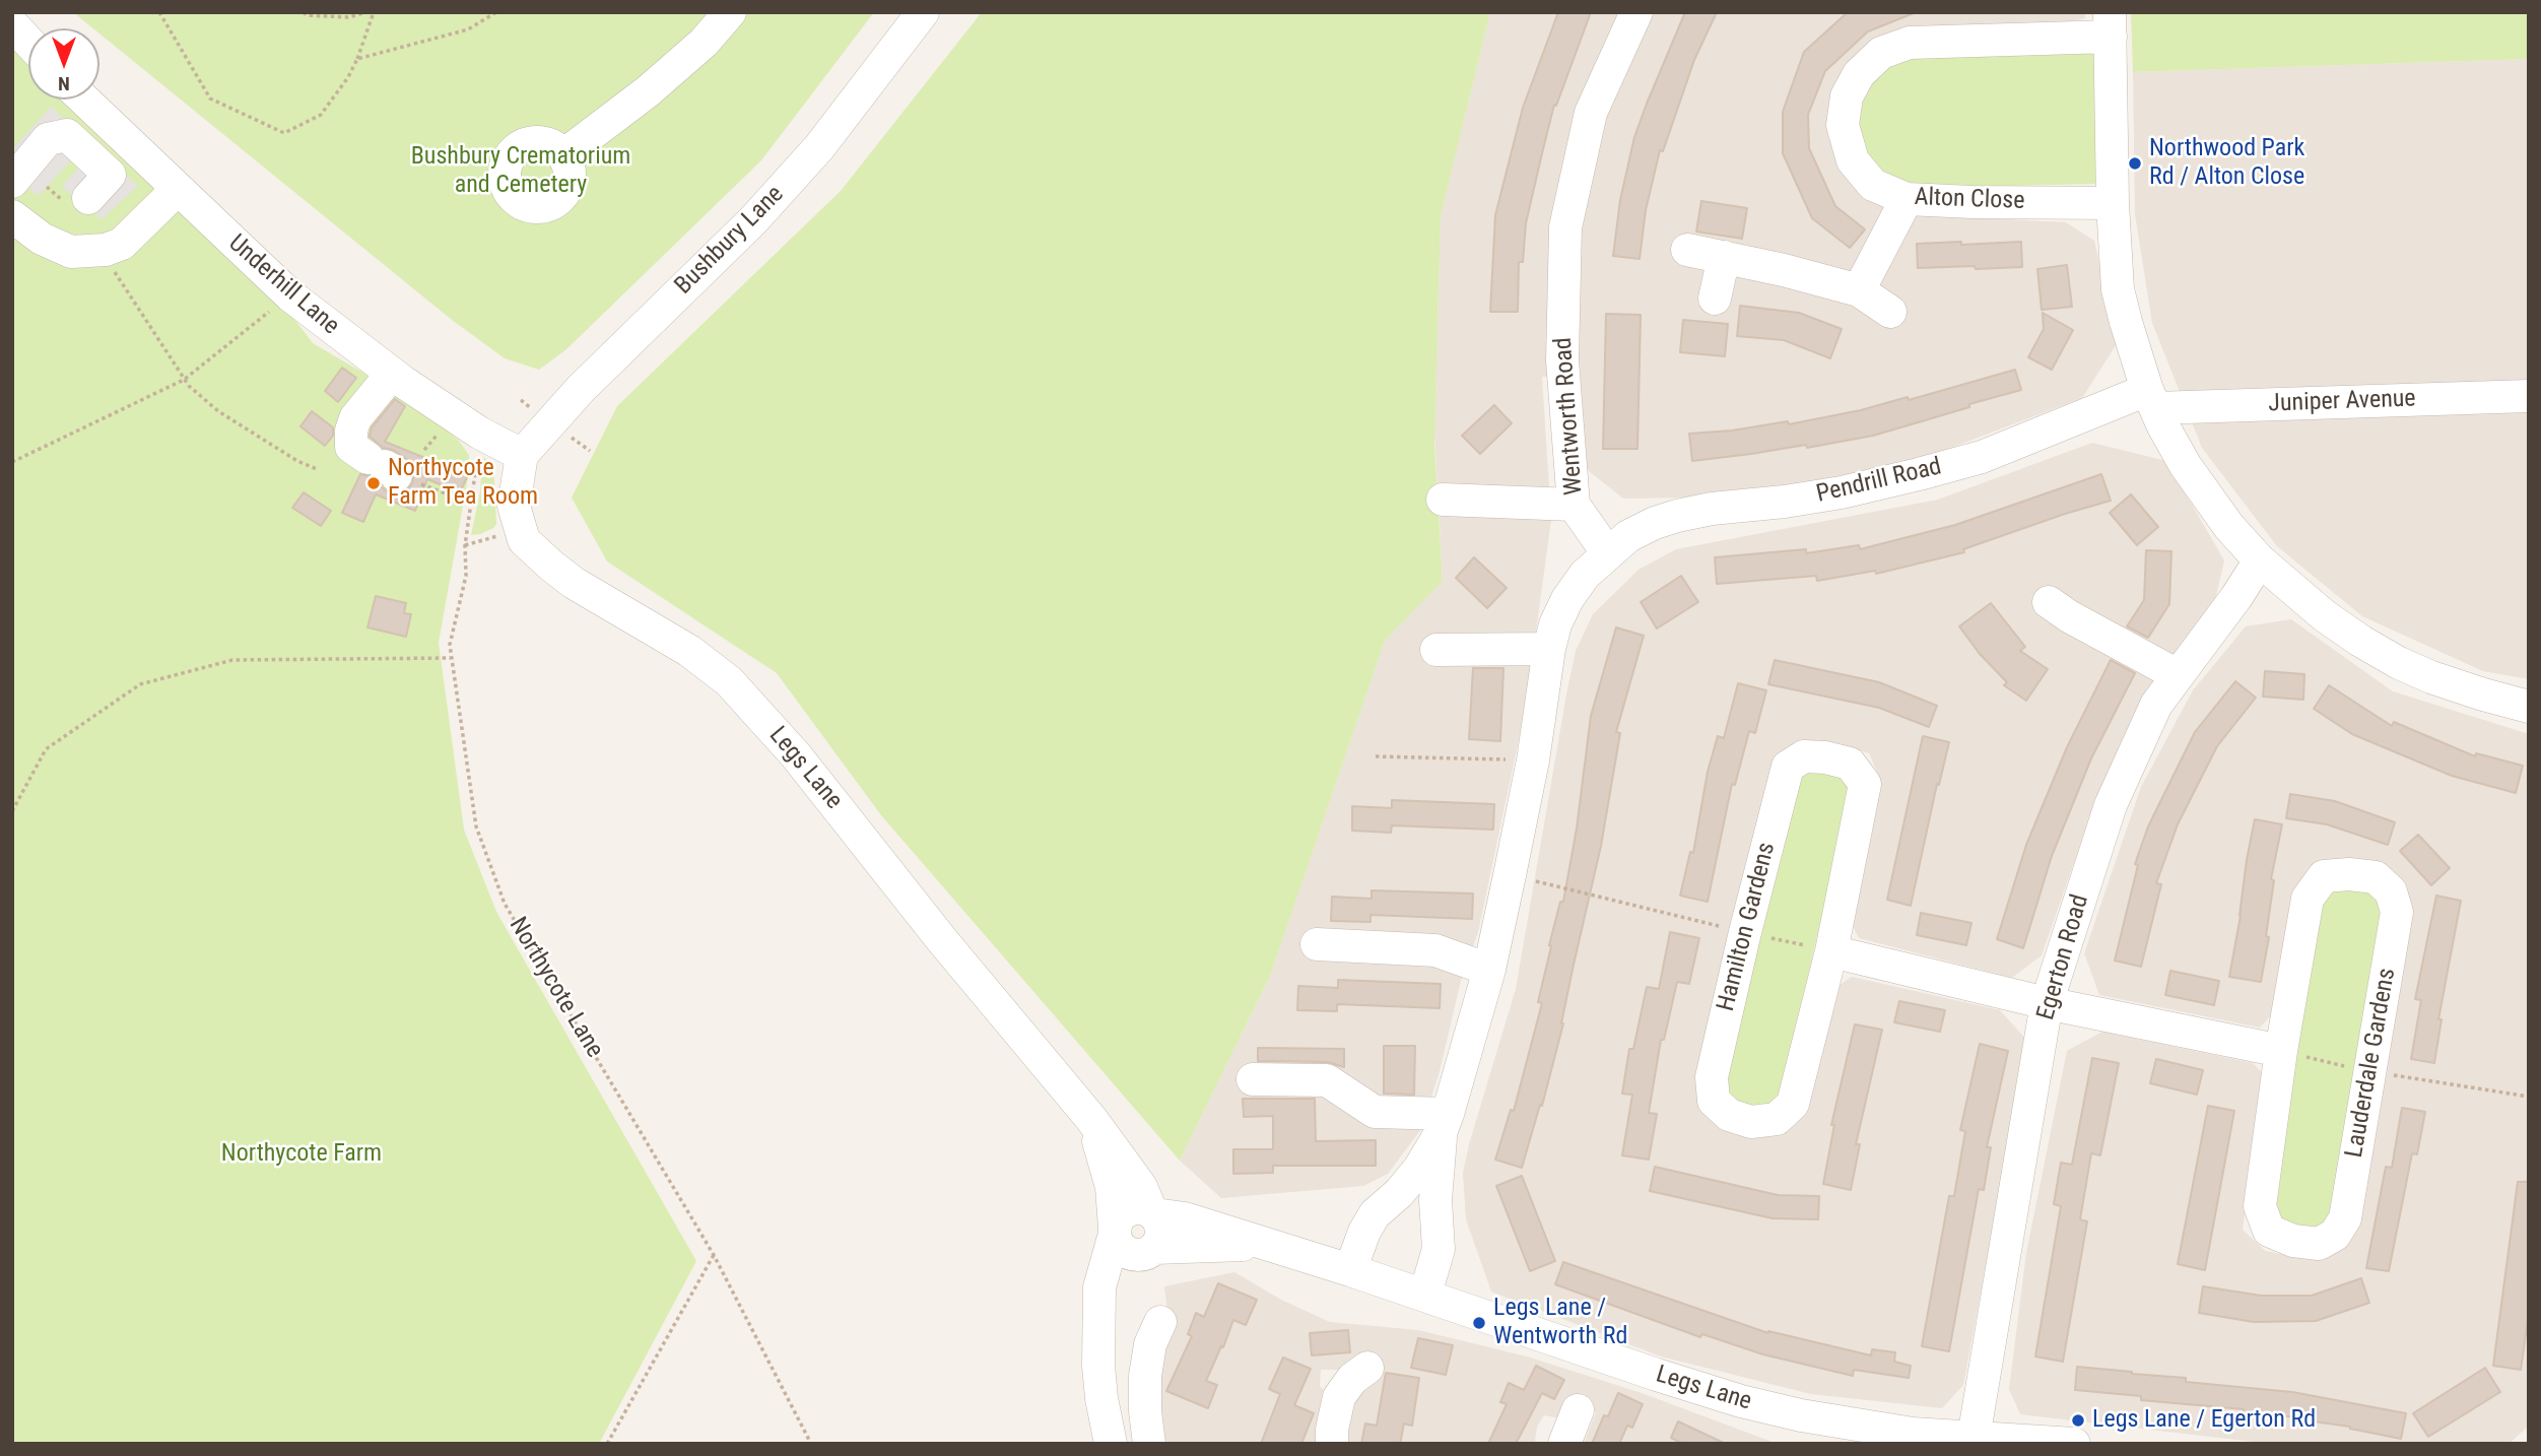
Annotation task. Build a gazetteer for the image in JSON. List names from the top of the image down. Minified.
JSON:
{"streets":{"street":["Alton Close","Bushbury Lane","Underhill Lane","Juniper Avenue","Wentworth Road","Pendrill Road","Legs Lane","Hamilton Gardens","Egerton Road","Lauderdale Gardens"],"path":["Northycote Lane"]},"crossings":[["Bushbury Lane","Underhill Lane"],["Underhill Lane","Northycote Lane"],["Juniper Avenue","Pendrill Road"],["Wentworth Road","Pendrill Road"],["Legs Lane","Egerton Road"]],"parks":["Bushbury Crematorium and Cemetery","Northycote Farm"],"places":["Northwood Park Rd / Alton Close","Northycote Farm Tea Room","Legs Lane / Wentworth Rd","Legs Lane / Egerton Rd"],"north":"bottom"}
